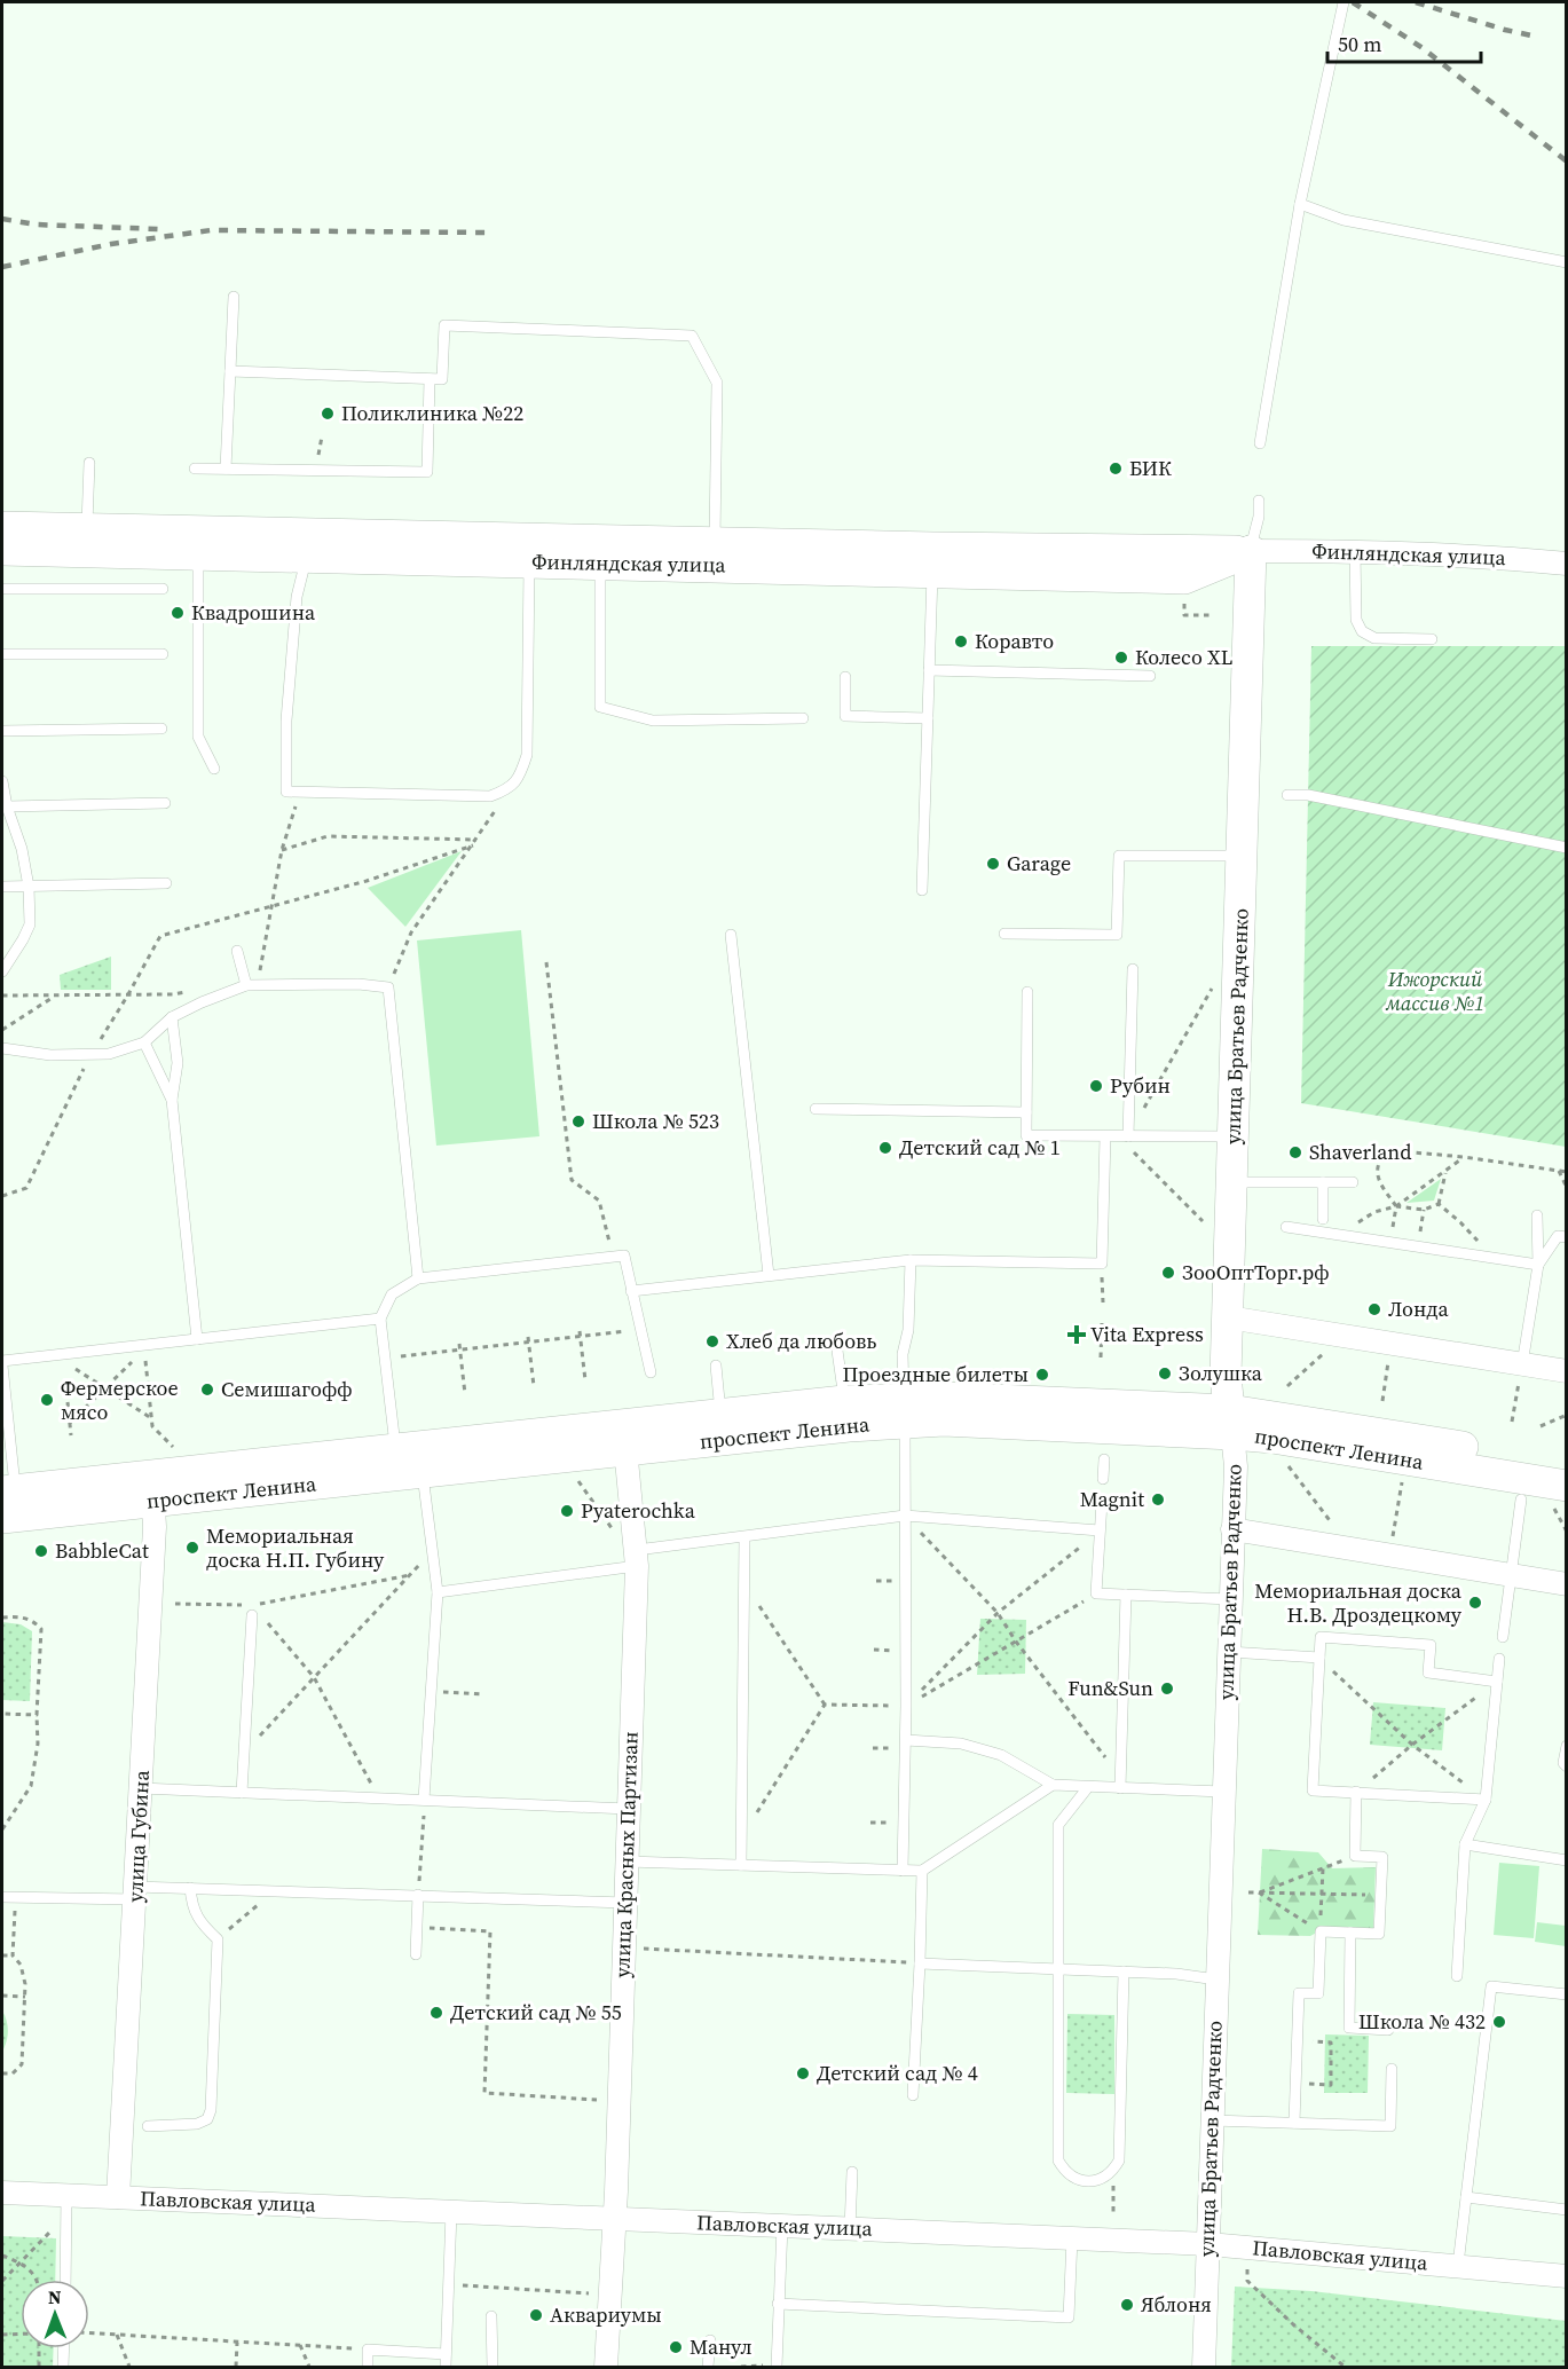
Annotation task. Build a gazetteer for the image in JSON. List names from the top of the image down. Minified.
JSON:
{"streets":{"main road":["Финляндская улица","улица Братьев Радченко","проспект Ленина"],"street":["улица Губина","улица Красных Партизан","Павловская улица"]},"crossings":[["Финляндская улица","улица Братьев Радченко"],["улица Братьев Радченко","проспект Ленина"],["улица Братьев Радченко","Павловская улица"],["проспект Ленина","улица Губина"],["проспект Ленина","улица Красных Партизан"],["улица Губина","Павловская улица"],["улица Красных Партизан","Павловская улица"]],"parks":["Ижорский массив №1"],"places":{"other":["Поликлиника №22","БИК","Квадрошина","Коравто","Колесо XL","Garage","Рубин","Школа № 523","Детский сад № 1","Shaverland","ЗооОптТорг.рф","Лонда","Хлеб да любовь","Золушка","Проездные билеты","Семишагофф","Фермерское мясо","Magnit","Pyaterochka","Мемориальная доска Н.П. Губину","BabbleCat","Мемориальная доска Н.В. Дроздецкому","Fun&Sun","Детский сад № 55","Школа № 432","Детский сад № 4","Яблоня","Аквариумы","Манул"],"health":["Vita Express"]},"scale_bar":"50 m","north":"top"}
